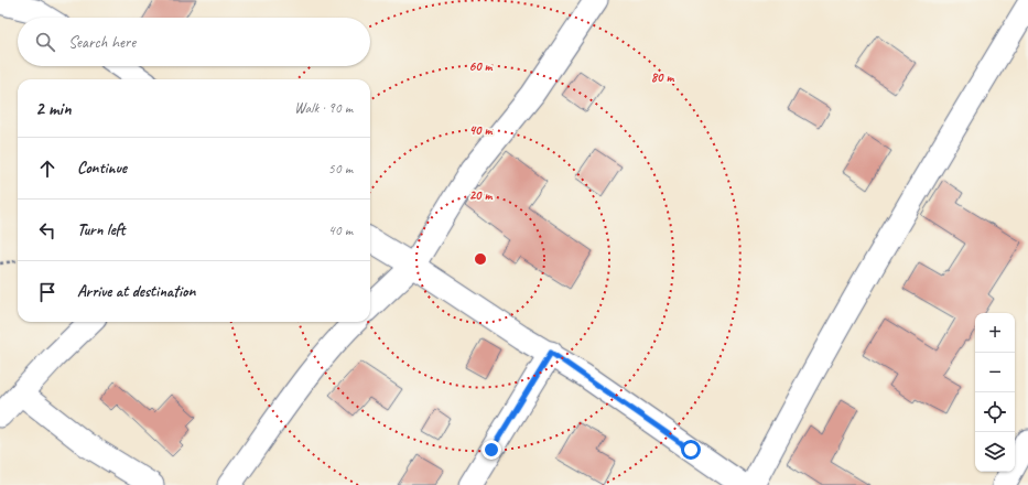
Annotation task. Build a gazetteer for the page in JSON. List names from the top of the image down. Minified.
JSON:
{"page":{"search":"Search here","heading":["2 min","Walk · 90 m"],"list":[["Continue","50 m"],["Turn left","40 m"],"Arrive at destination"],"map_buttons":["+","−"]},"rings":["60 m","80 m","40 m","20 m"]}
